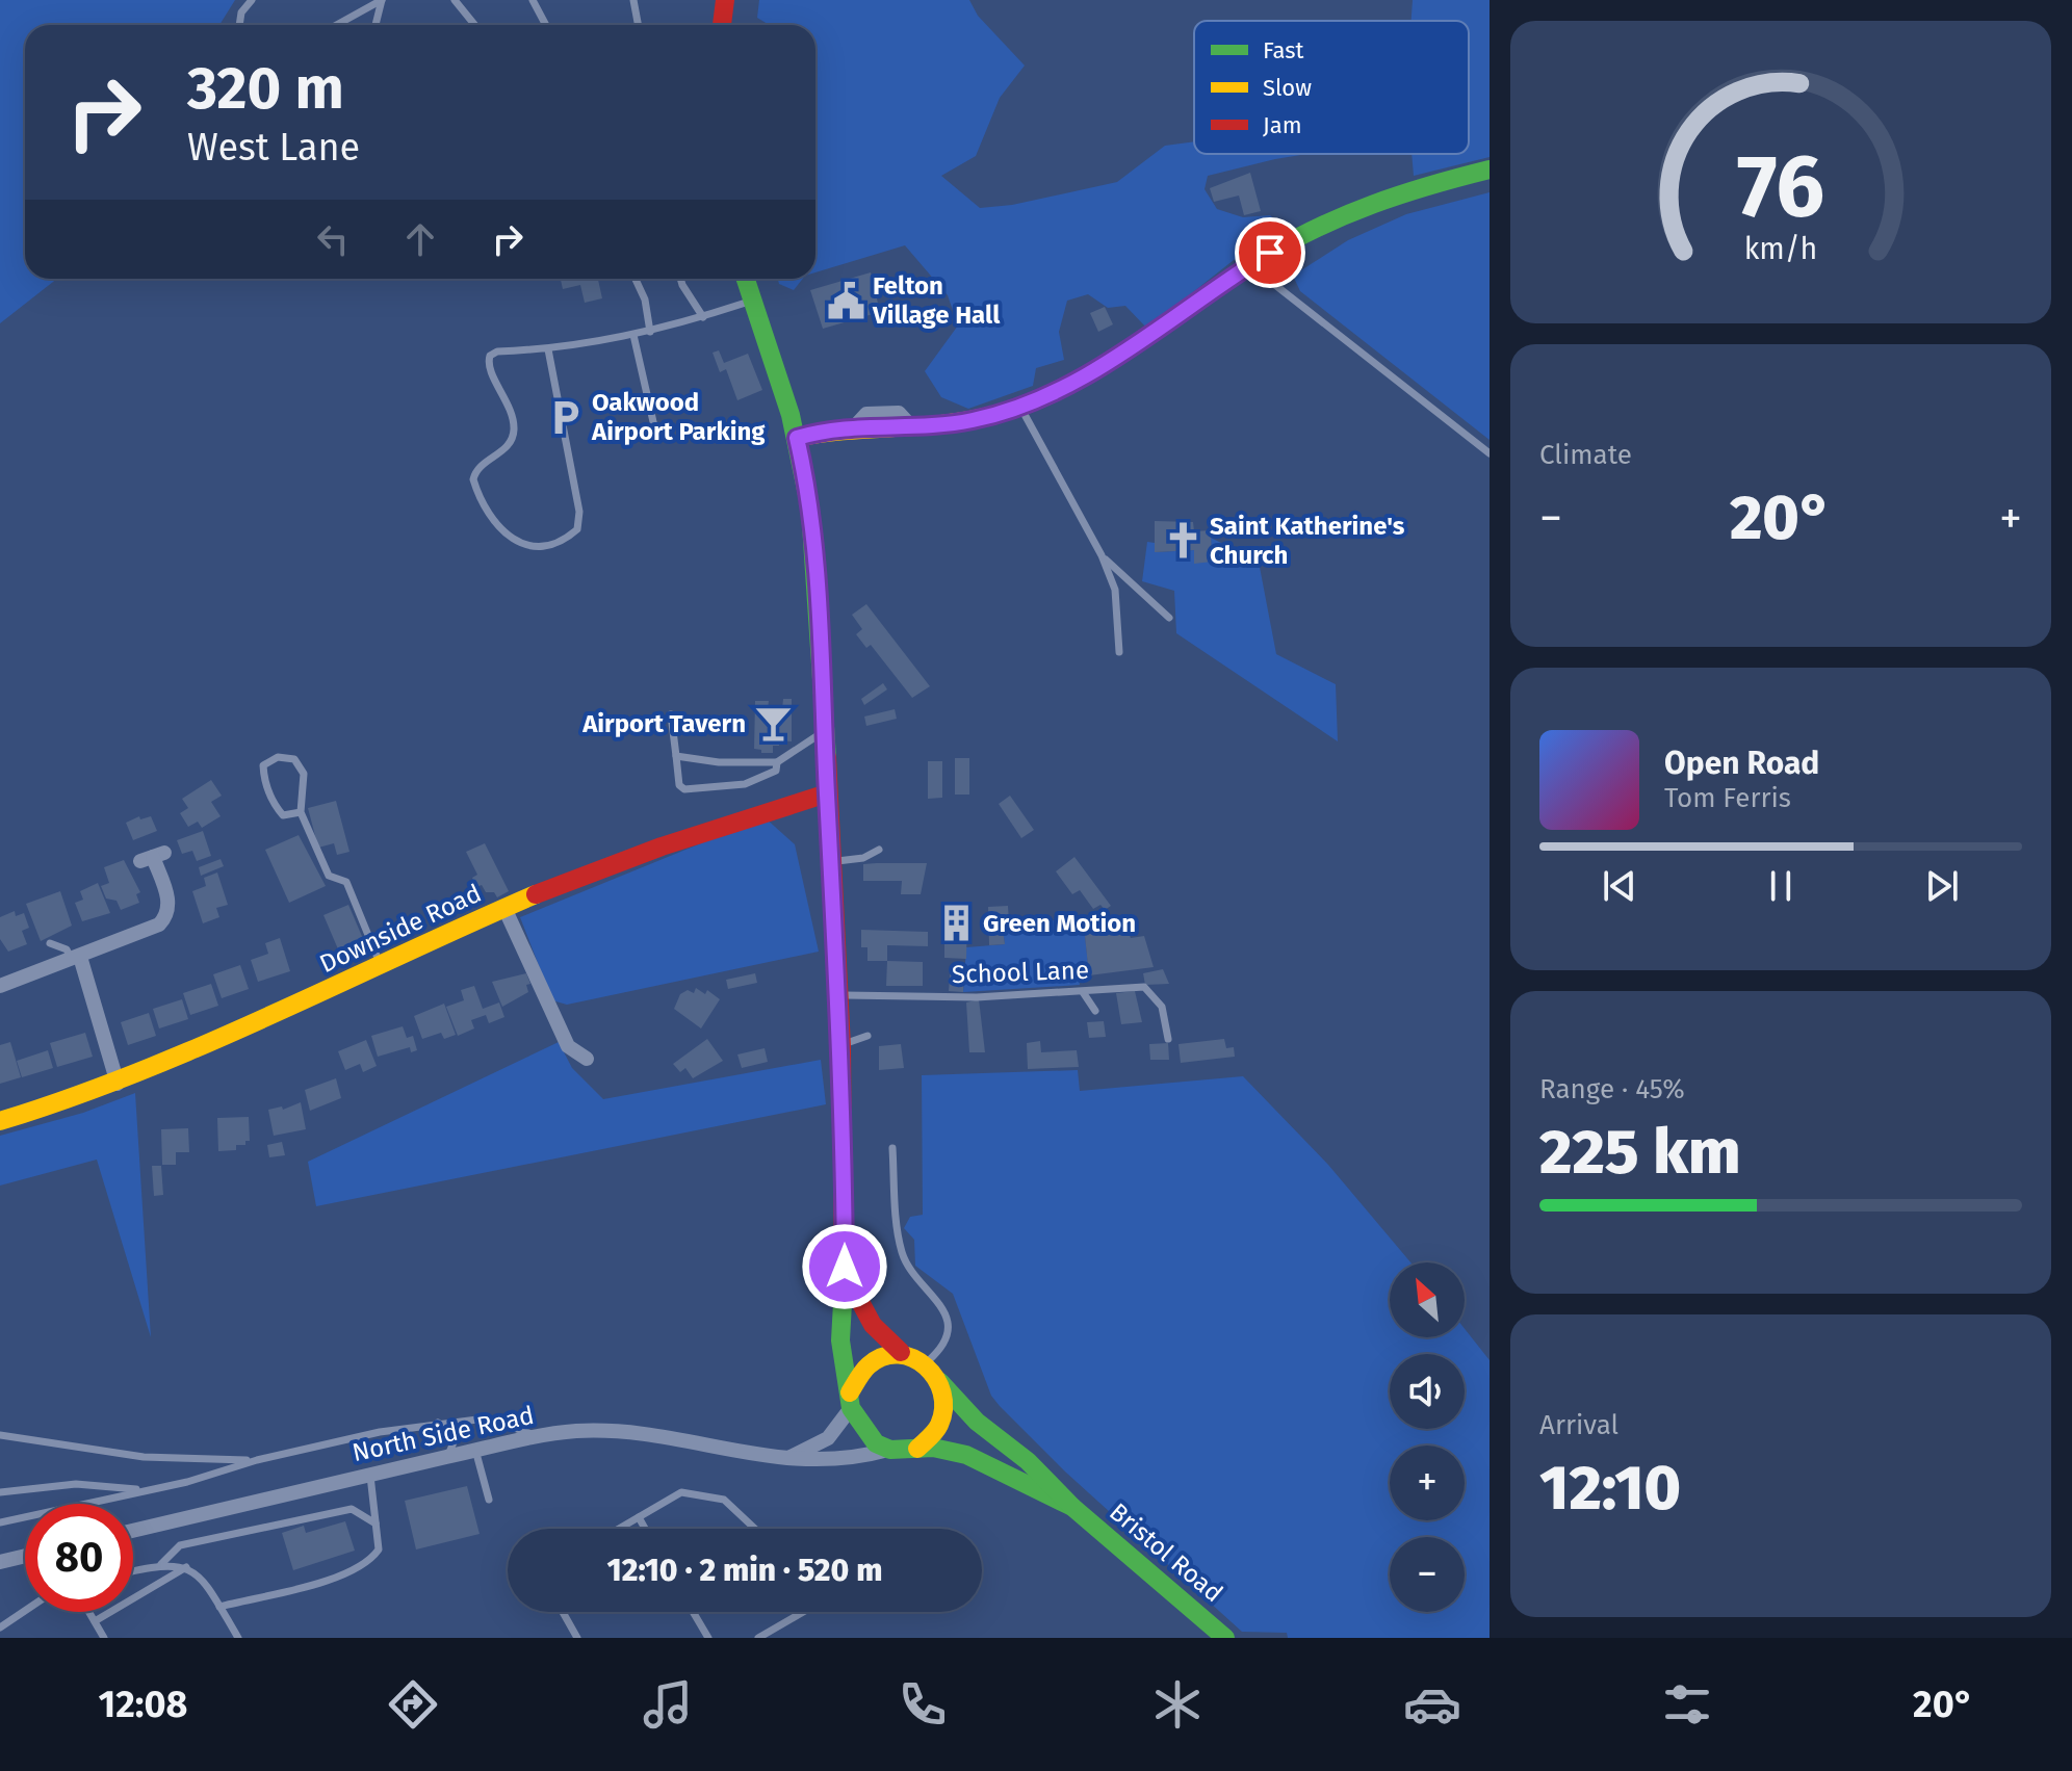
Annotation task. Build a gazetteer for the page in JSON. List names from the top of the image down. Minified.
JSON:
{"streets":{"main road":["Downside Road","Bristol Road"],"street":["North Side Road"],"lane":["School Lane"]},"crossings":[["North Side Road","Bristol Road"]],"places":{"public building":["Felton Village Hall"],"parking":["Oakwood Airport Parking"],"church":["Saint Katherine's Church"],"bar":["Airport Tavern"],"building":["Green Motion"]},"legend":["Fast","Slow","Jam"],"north":"top left","page":{"turn":["320 m","West Lane"],"tile":["Climate",["Range · 45%","225 km"],["Arrival","12:10"]],"heat":["−","20°","+"],"song":["Open Road","Tom Ferris"],"map_buttons":["+","−"],"limit":"80","trip":"12:10 · 2 min · 520 m","tabs":["12:08","20°"],"gauge":["76","km/h"]}}
